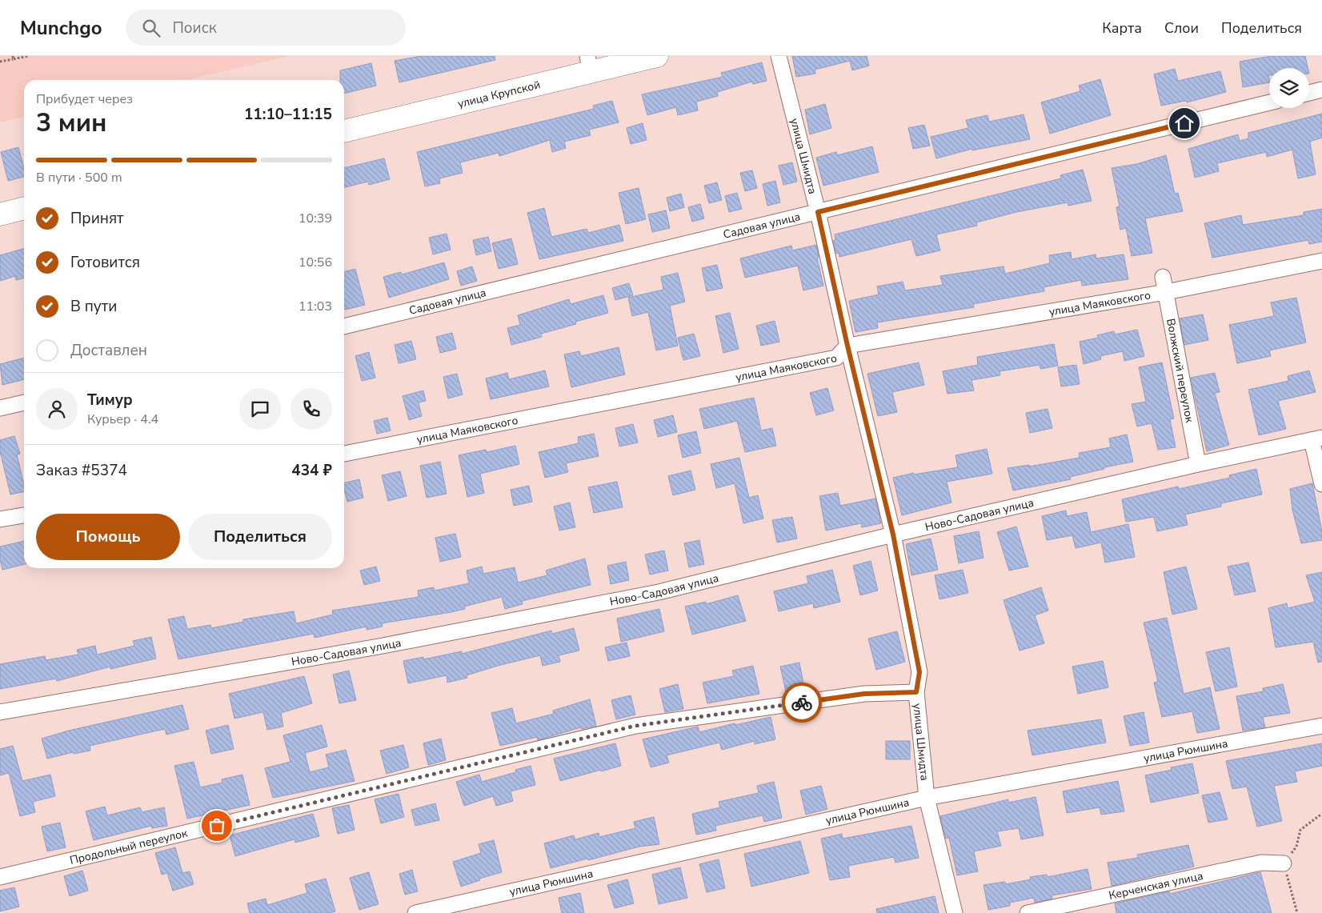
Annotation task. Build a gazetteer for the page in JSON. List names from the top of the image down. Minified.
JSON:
{"streets":{"main road":["улица Крупской"],"street":["улица Шмидта","Садовая улица","улица Маяковского","Волжский переулок","Ново-Садовая улица","улица Рюмшина","Продольный переулок","Керченская улица"]},"crossings":[["улица Шмидта","Садовая улица"],["улица Шмидта","улица Маяковского"],["улица Шмидта","Ново-Садовая улица"],["улица Шмидта","улица Рюмшина"],["улица Шмидта","Продольный переулок"],["улица Маяковского","Волжский переулок"],["Волжский переулок","Ново-Садовая улица"]],"page":{"header":"Munchgo","search":"Поиск","nav":["Карта","Слои","Поделиться"],"heading":["3 мин","Прибудет через","11:10–11:15"],"panel":["Тимур","Курьер · 4.4","Заказ #5374","434 ₽"],"bar":"В пути · 500 m","list":[["Принят","10:39"],["Готовится","10:56"],["В пути","11:03"],"Доставлен"],"buttons":["Помощь","Поделиться"]}}
